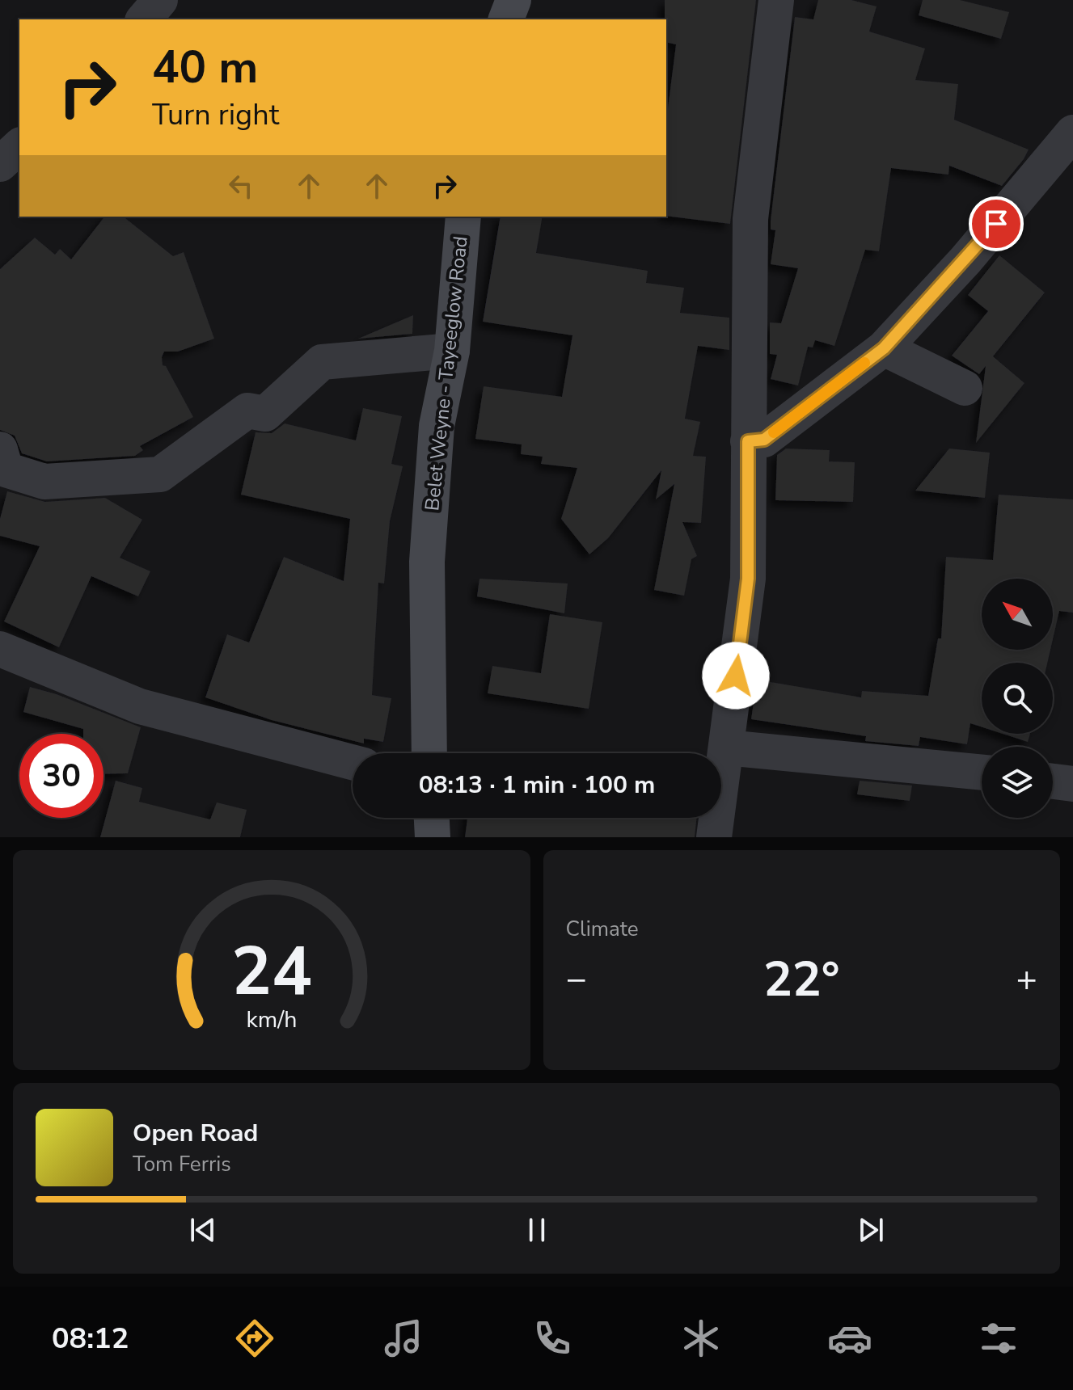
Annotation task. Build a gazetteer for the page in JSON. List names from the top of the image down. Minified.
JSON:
{"streets":{"main road":["Belet Weyne - Tayeeglow Road"]},"north":"top left","page":{"turn":["40 m","Turn right"],"limit":"30","trip":"08:13 · 1 min · 100 m","tile":"Climate","heat":["−","22°","+"],"song":["Open Road","Tom Ferris"],"tabs":"08:12","gauge":["24","km/h"]}}
